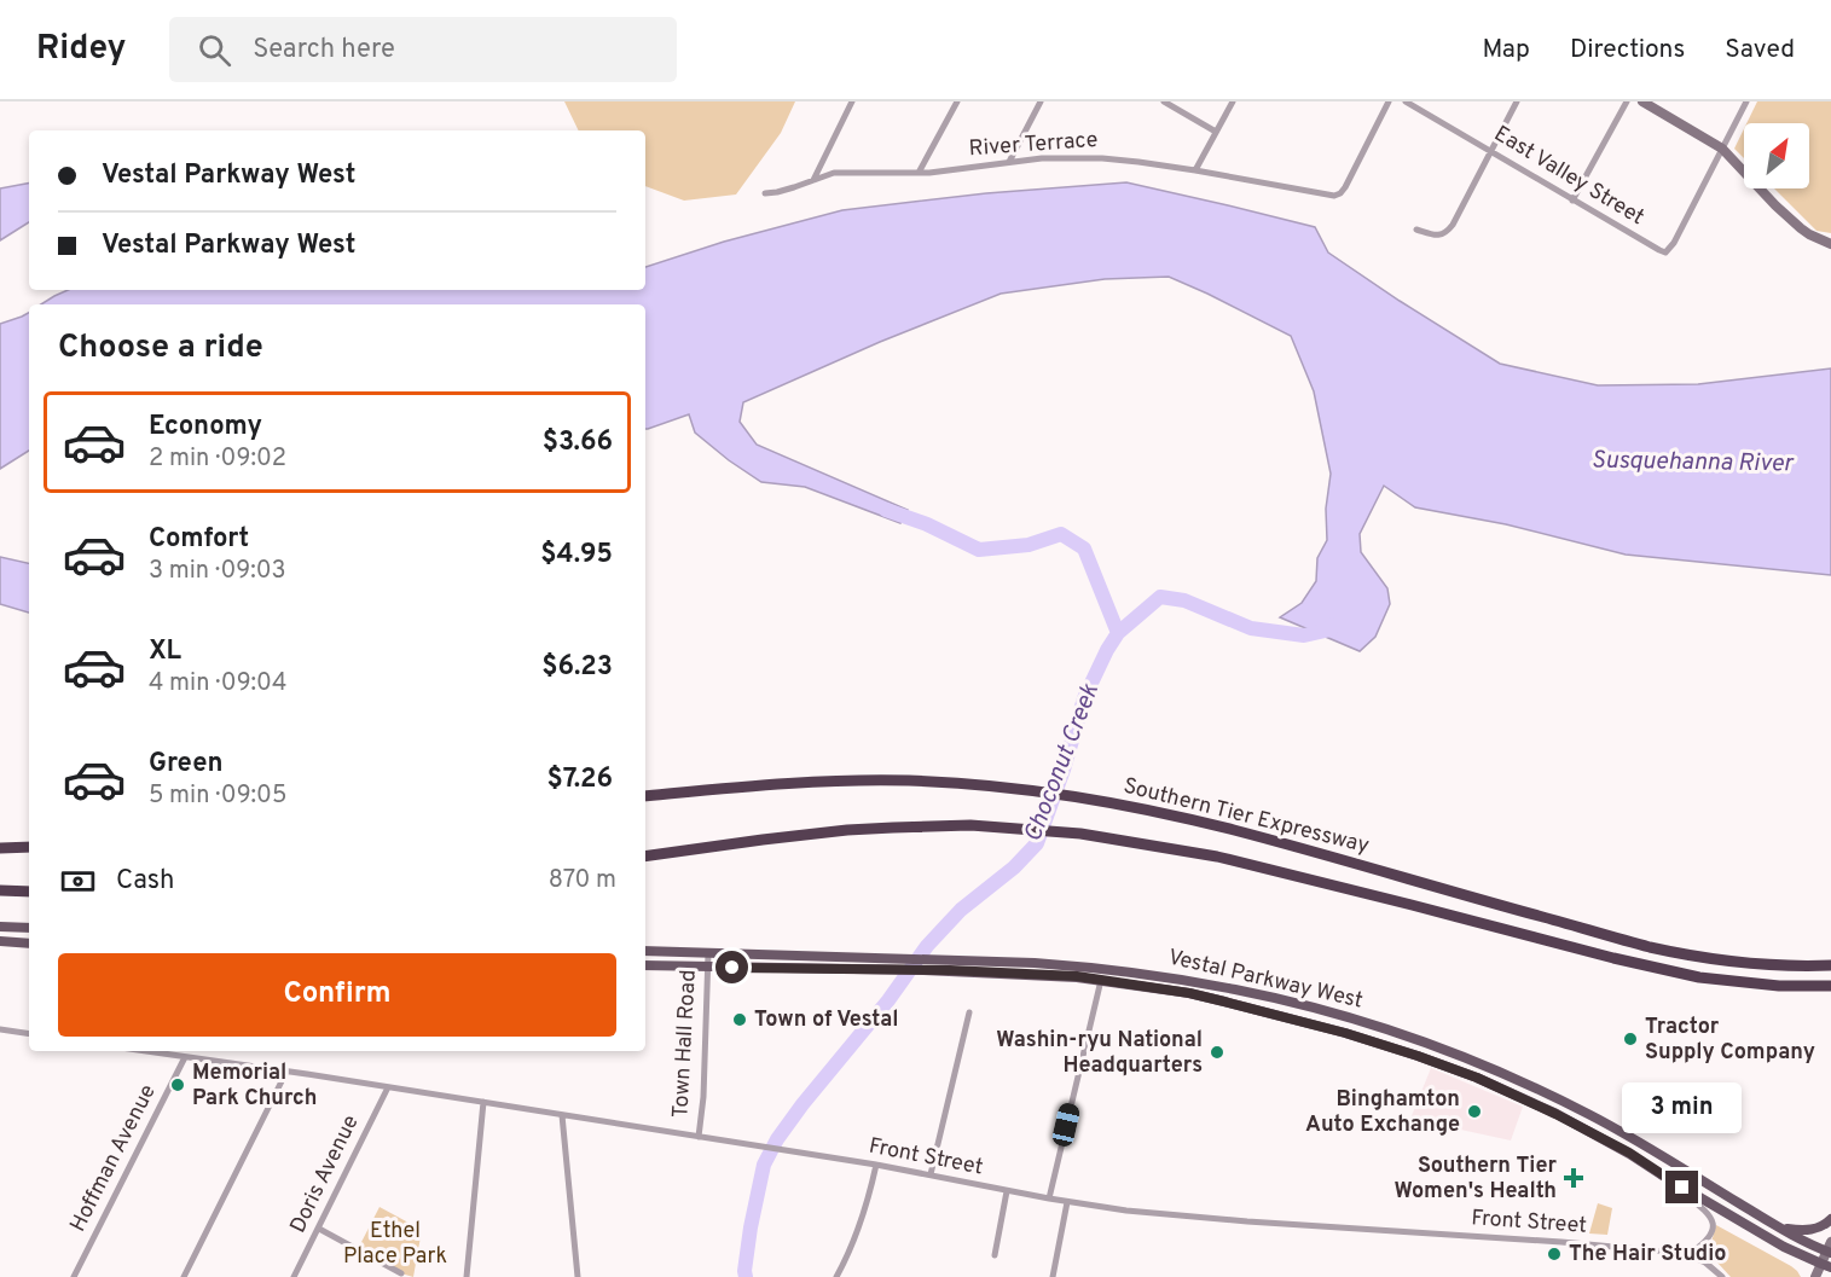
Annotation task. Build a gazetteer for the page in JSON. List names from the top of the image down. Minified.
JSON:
{"streets":{"highway":["Southern Tier Expressway"],"main road":["Vestal Parkway West"],"street":["River Terrace","East Valley Street","Town Hall Road","Front Street","Hoffman Avenue","Doris Avenue"]},"crossings":[["Vestal Parkway West","Town Hall Road"],["Town Hall Road","Front Street"],["Front Street","Hoffman Avenue"],["Front Street","Doris Avenue"]],"water":["Susquehanna River","Choconut Creek"],"parks":["Ethel Place Park"],"places":{"other":["Town of Vestal","Tractor Supply Company","Washin-ryu National Headquarters","Memorial Park Church","Binghamton Auto Exchange","The Hair Studio"],"health":["Southern Tier Women's Health"]},"north":"top right","page":{"header":"Ridey","search":"Search here","nav":["Map","Directions","Saved"],"banner":["Vestal Parkway West","Vestal Parkway West"],"heading":"Choose a ride","list":[{"name":"Economy","note":"2 min · 09:02","value":"$3.66"},{"name":"Comfort","note":"3 min · 09:03","value":"$4.95"},{"name":"XL","note":"4 min · 09:04","value":"$6.23"},{"name":"Green","note":"5 min · 09:05","value":"$7.26"}],"pay":["Cash","870 m"],"buttons":"Confirm","bubble":"3 min"}}
